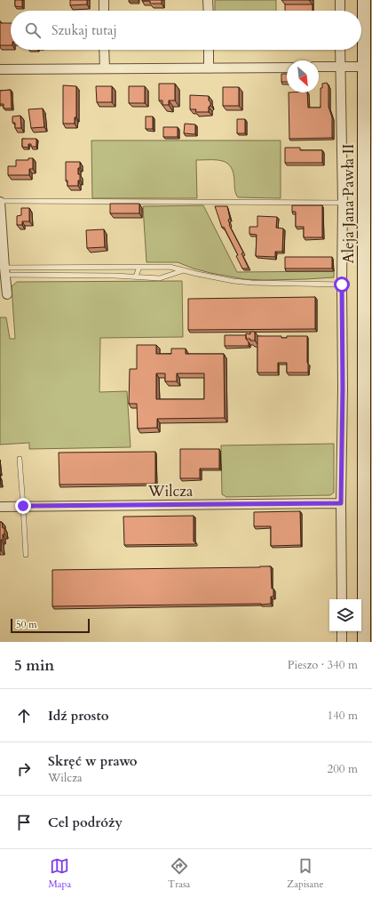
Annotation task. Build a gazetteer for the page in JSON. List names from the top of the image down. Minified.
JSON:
{"streets":{"main road":["Aleja Jana Pawła II"],"street":["Wilcza"]},"scale_bar":"50 m","north":"bottom right","page":{"search":"Szukaj tutaj","scale":"50 m","heading":["5 min","Pieszo · 340 m"],"list":[["Idź prosto","140 m"],["Skręć w prawo","Wilcza","200 m"],"Cel podróży"],"nav":["Mapa","Trasa","Zapisane"]}}
